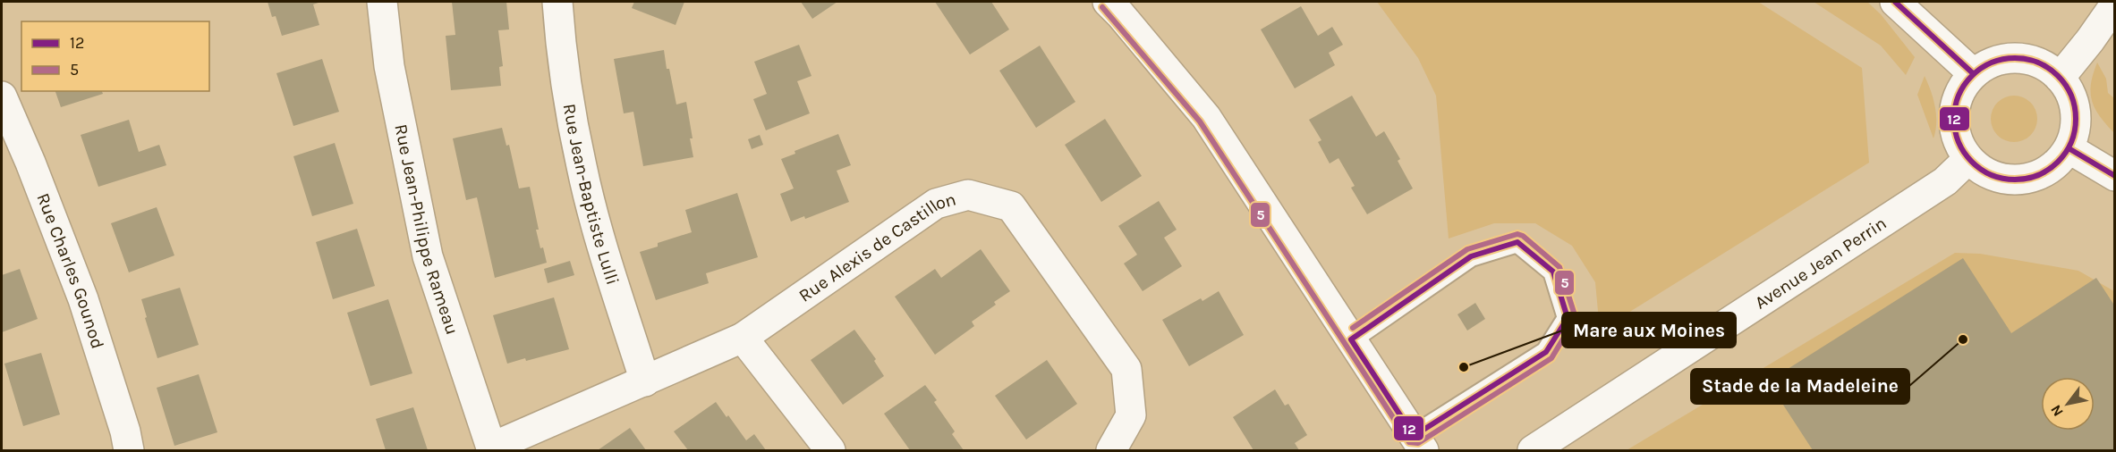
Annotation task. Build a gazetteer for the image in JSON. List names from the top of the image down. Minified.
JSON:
{"streets":{"street":["Rue Jean-Baptiste Lulli","Rue Jean-Philippe Rameau","Rue Alexis de Castillon","Avenue Jean Perrin","Rue Charles Gounod"]},"crossings":[["Rue Jean-Baptiste Lulli","Rue Alexis de Castillon"],["Rue Jean-Philippe Rameau","Rue Alexis de Castillon"]],"places":["Stade de la Madeleine","Mare aux Moines"],"lines":["transit line 12","transit line 5"],"legend":["12","5"],"north":"bottom left"}
